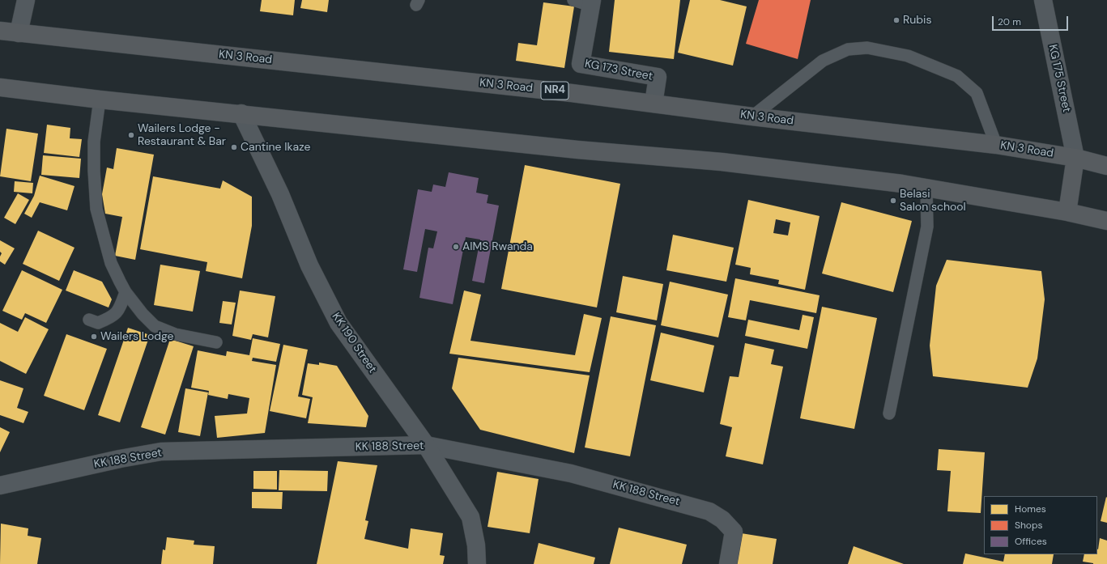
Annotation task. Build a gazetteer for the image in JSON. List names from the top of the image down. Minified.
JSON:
{"streets":{"highway":["KN 3 Road","NR4"],"street":["KG 173 Street","KG 175 Street","KK 190 Street","KK 188 Street"]},"crossings":[["KN 3 Road","KG 173 Street"],["KN 3 Road","KG 175 Street"],["KK 190 Street","KK 188 Street"]],"places":["Rubis","Wailers Lodge - Restaurant & Bar","Cantine Ikaze","Belasi Salon school","AIMS Rwanda","Wailers Lodge"],"legend":["Homes","Shops","Offices"],"scale_bar":"20 m"}
